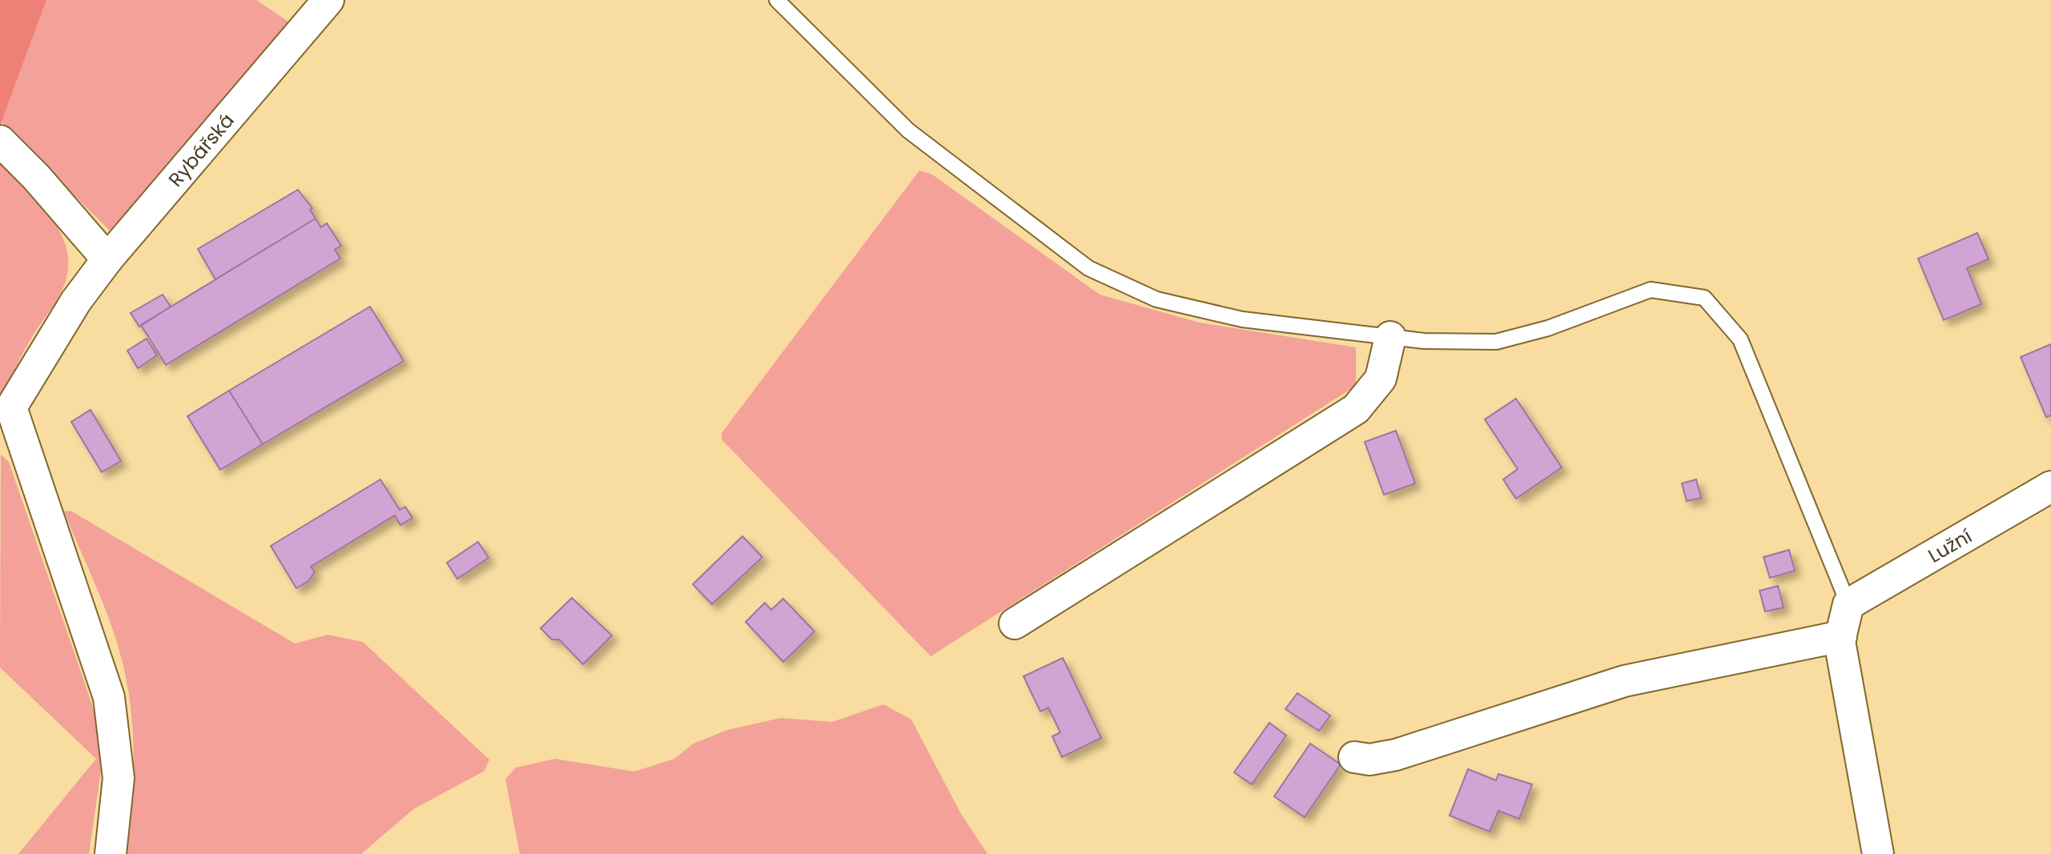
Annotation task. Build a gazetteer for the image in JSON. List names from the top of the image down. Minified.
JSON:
{"streets":{"street":["Rybářská","Lužní"]}}
